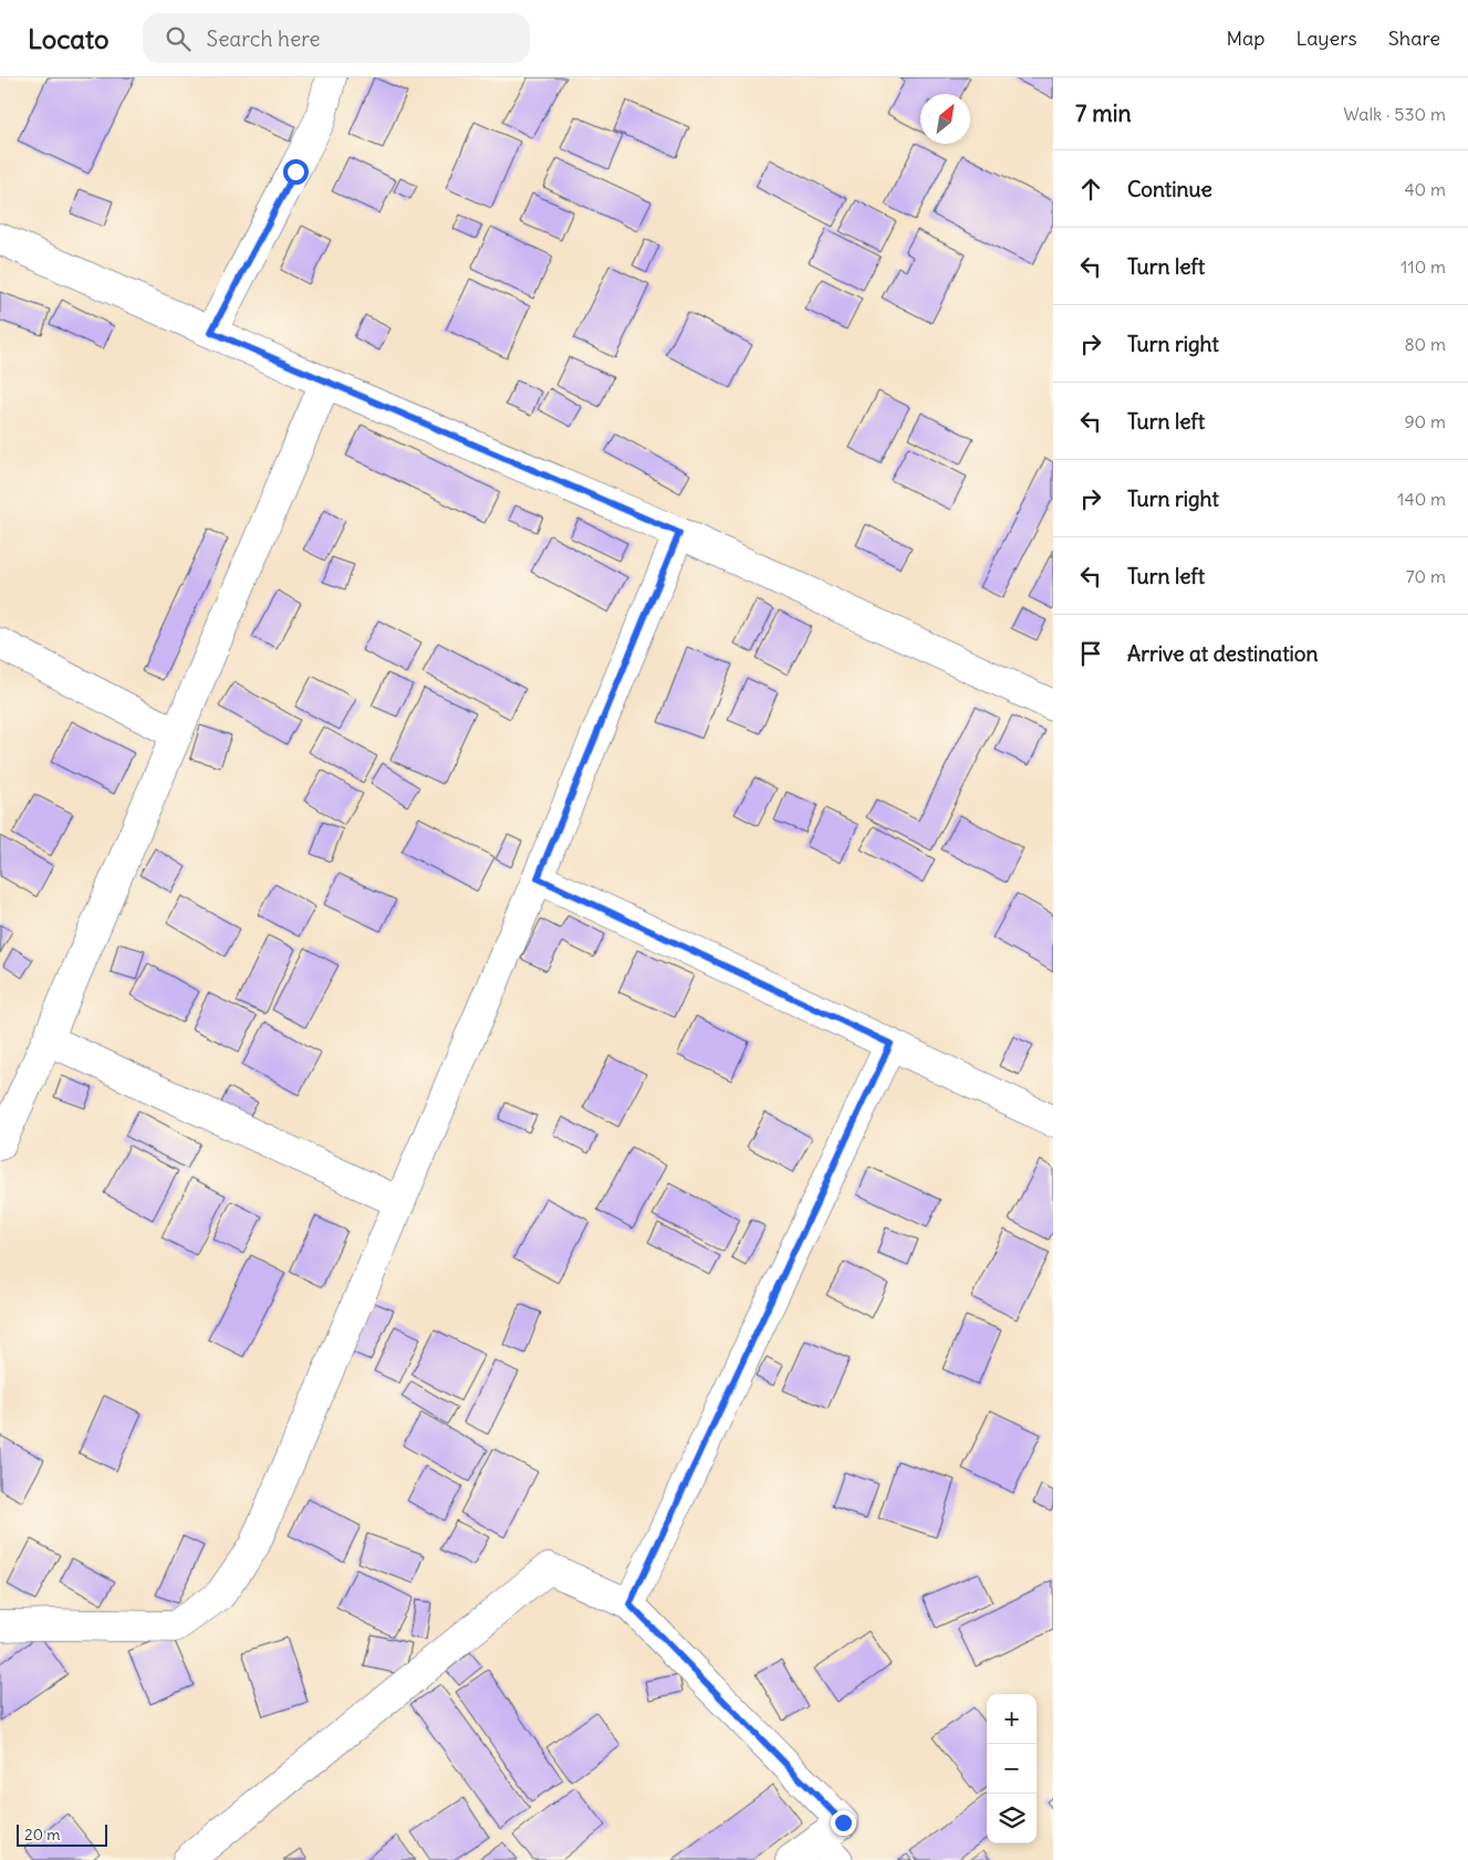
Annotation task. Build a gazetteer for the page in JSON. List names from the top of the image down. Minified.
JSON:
{"scale_bar":"20 m","north":"top right","page":{"header":"Locato","search":"Search here","nav":["Map","Layers","Share"],"heading":["7 min","Walk · 530 m"],"list":[["Continue","40 m"],["Turn left","110 m"],["Turn right","80 m"],["Turn left","90 m"],["Turn right","140 m"],["Turn left","70 m"],"Arrive at destination"],"map_buttons":["+","−"],"scale":"20 m"}}
